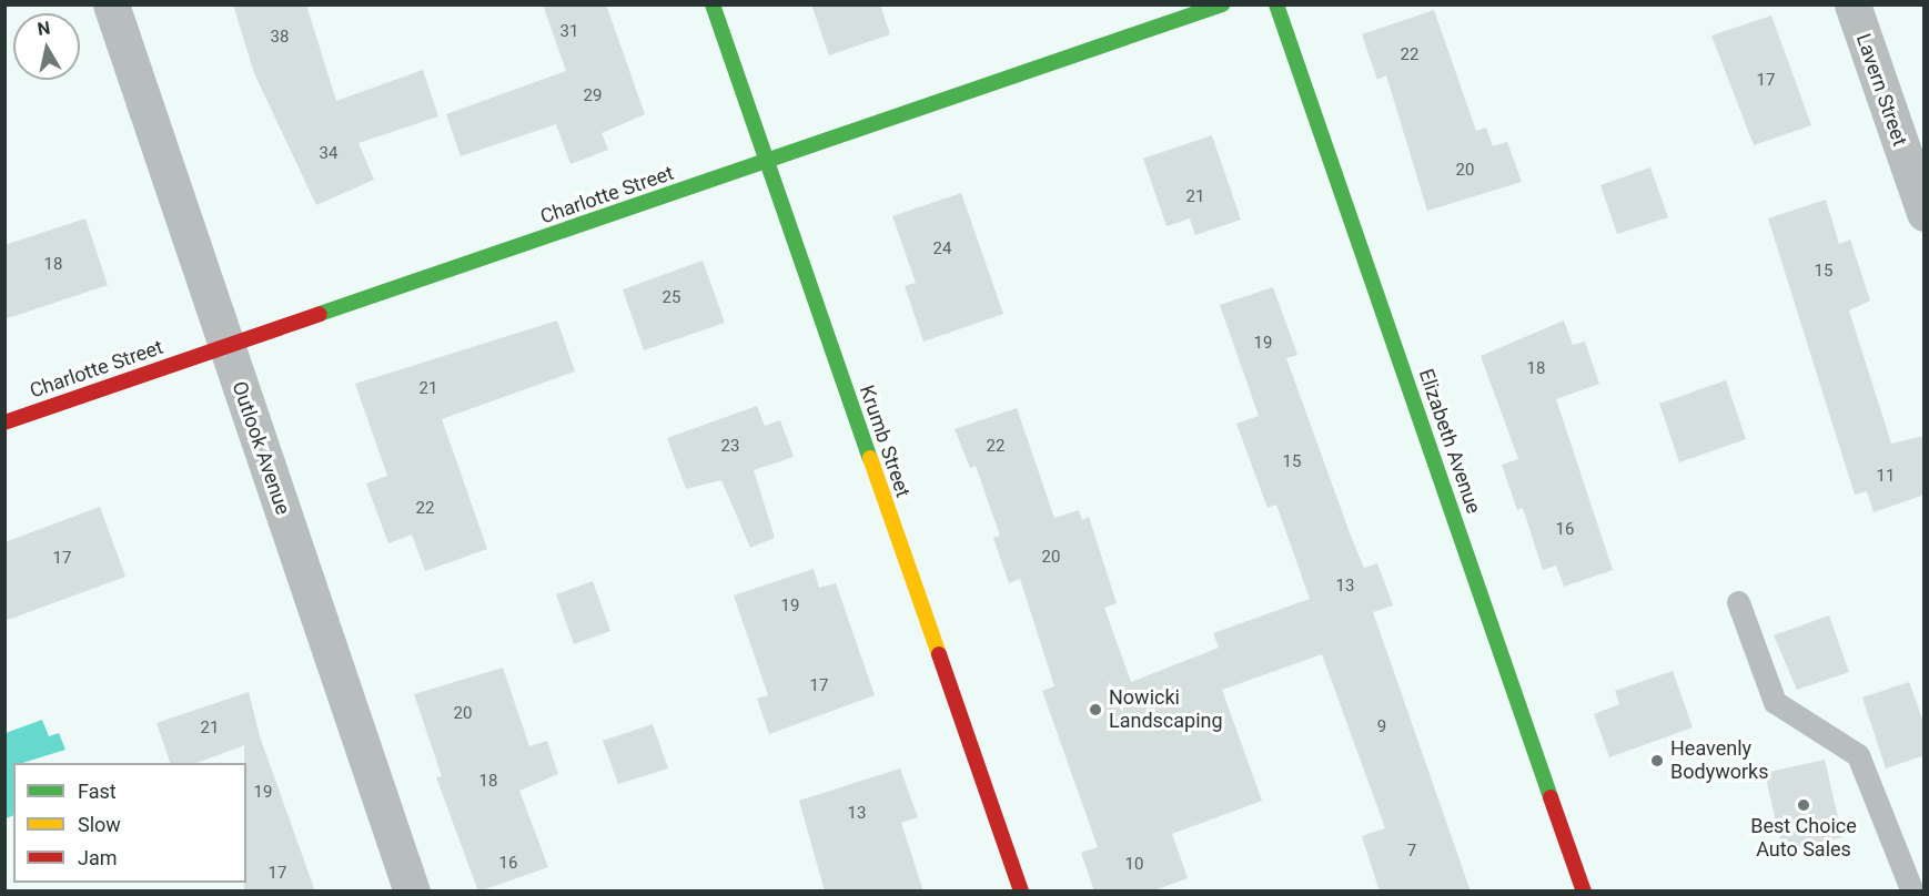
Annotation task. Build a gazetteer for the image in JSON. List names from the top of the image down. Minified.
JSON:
{"streets":{"street":["Lavern Street","Charlotte Street","Krumb Street","Elizabeth Avenue","Outlook Avenue"]},"crossings":[["Charlotte Street","Krumb Street"],["Charlotte Street","Outlook Avenue"]],"places":["Nowicki Landscaping","Heavenly Bodyworks","Best Choice Auto Sales"],"house_numbers":["31","38","22","17","29","34","20","21","24","18","15","25","19","18","21","23","22","15","11","22","16","20","17","13","19","17","20","9","21","18","19","13","7","16","10","17"],"legend":["Fast","Slow","Jam"],"north":"top"}
